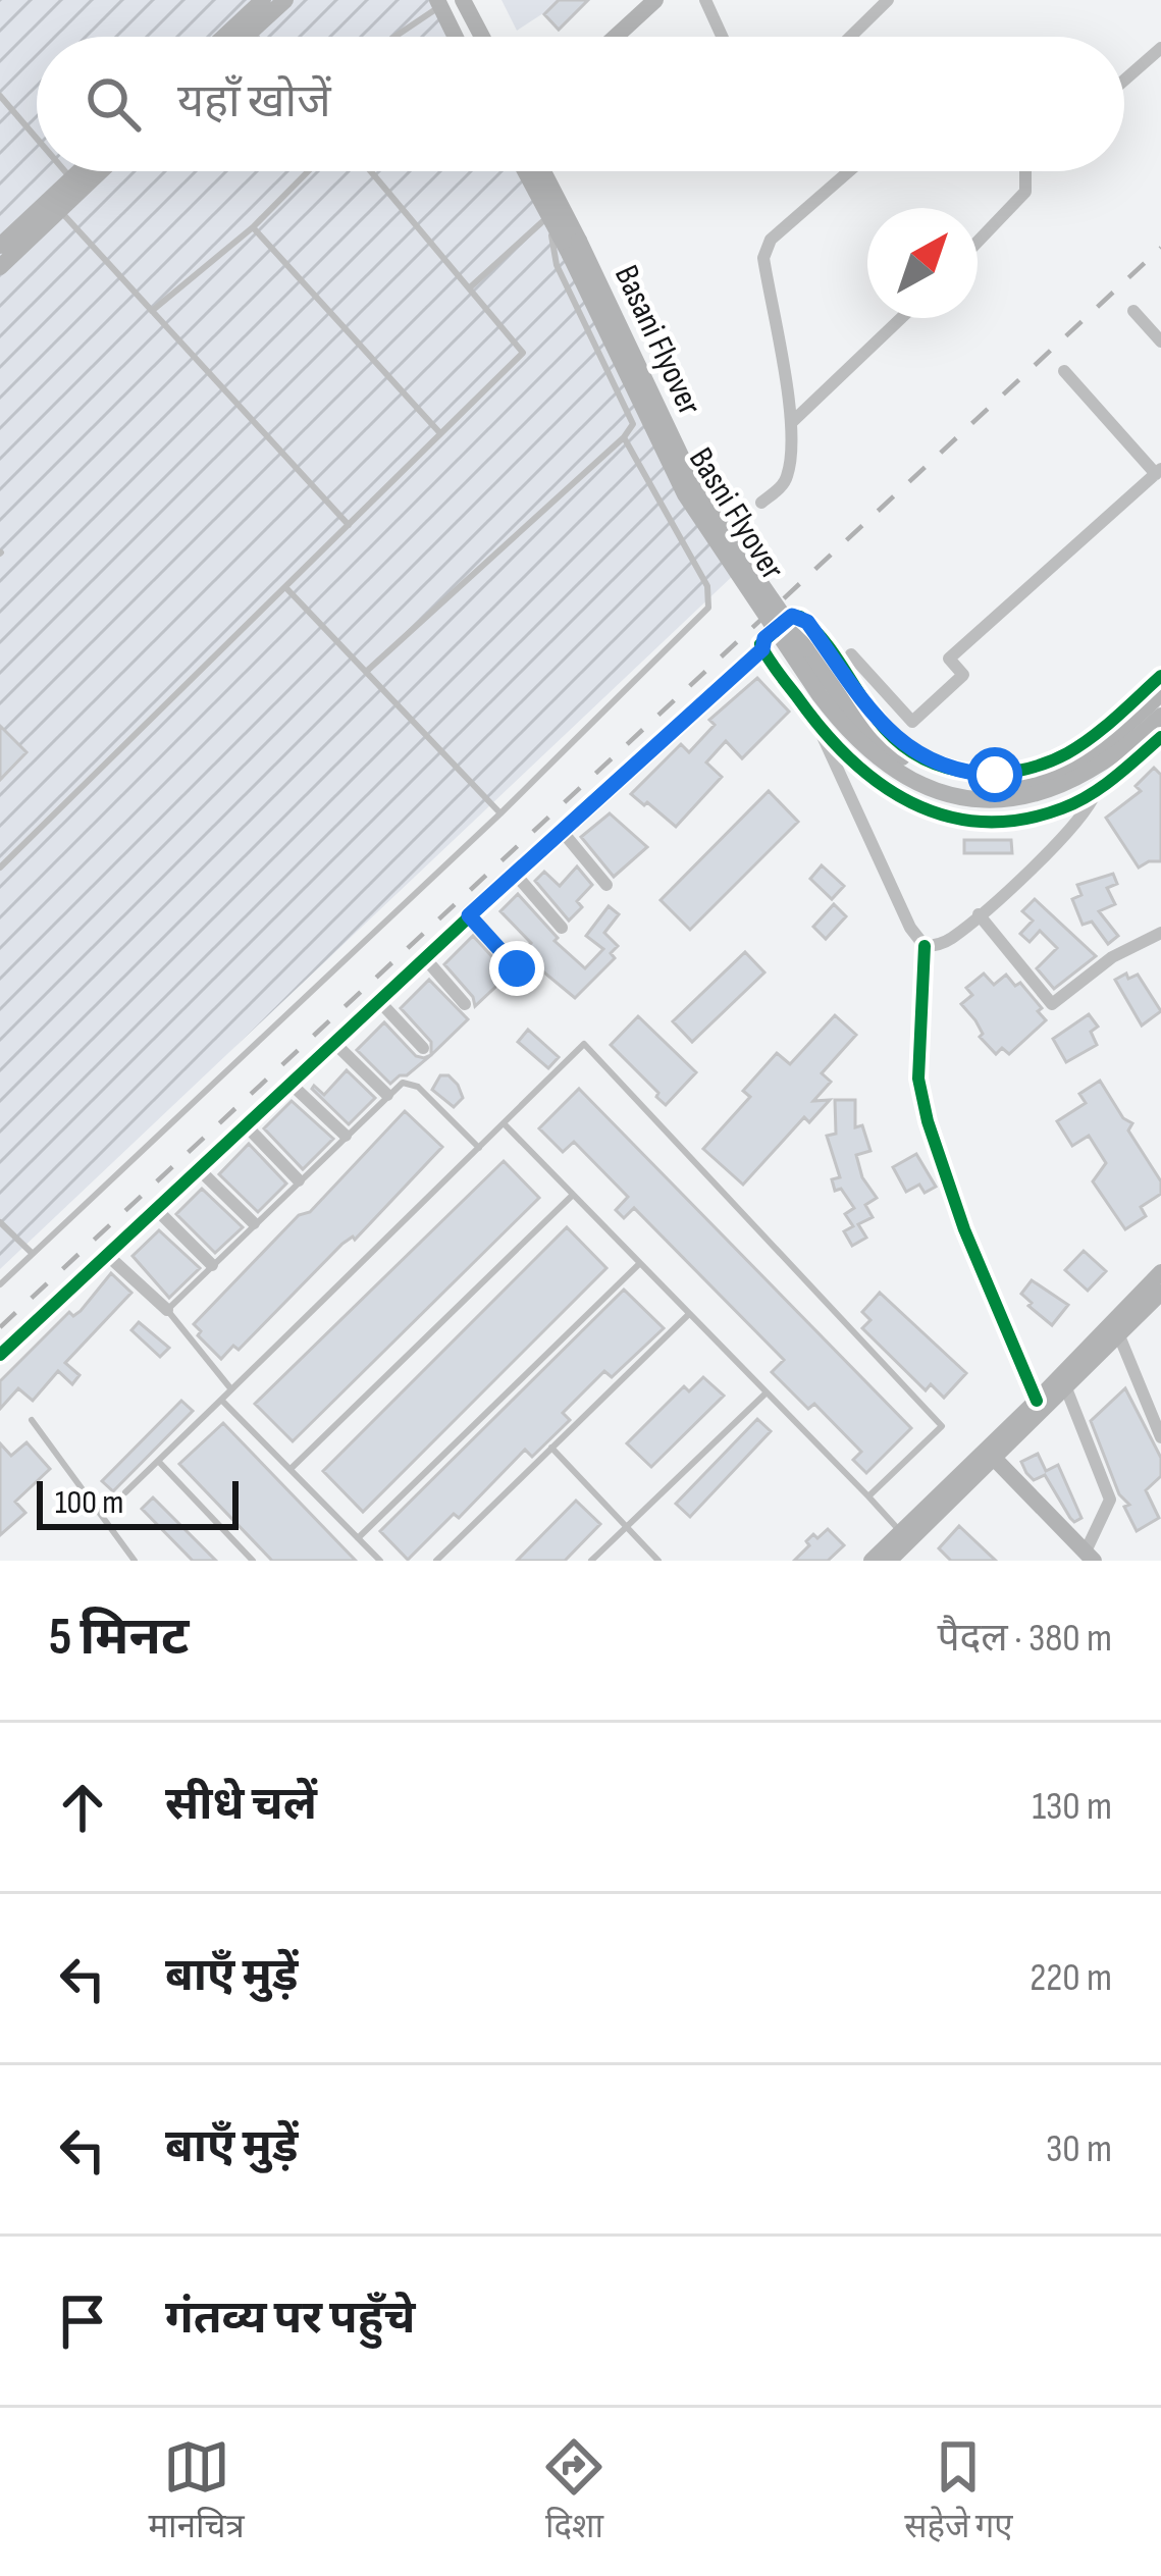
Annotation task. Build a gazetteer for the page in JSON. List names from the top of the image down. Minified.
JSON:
{"streets":{"street":["Basani Flyover","Basni Flyover"]},"crossings":[["Basani Flyover","Basni Flyover"]],"scale_bar":"100 m","north":"top right","page":{"search":"यहाँ खोजें","scale":"100 m","heading":["5 मिनट","पैदल · 380 m"],"list":[["सीधे चलें","130 m"],["बाएँ मुड़ें","220 m"],["बाएँ मुड़ें","30 m"],"गंतव्य पर पहुँचे"],"nav":["मानचित्र","दिशा","सहेजे गए"]}}
